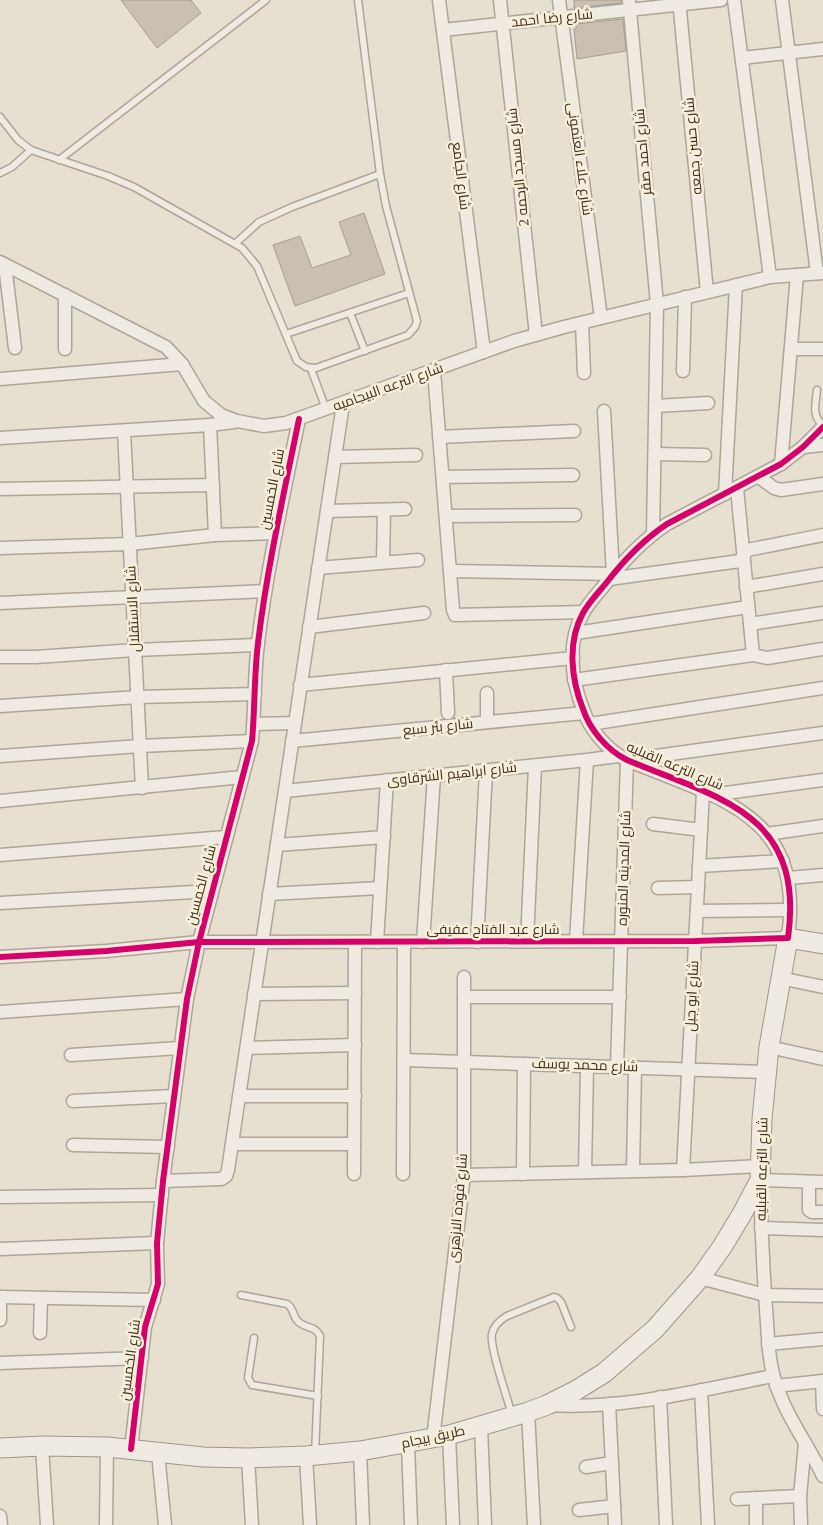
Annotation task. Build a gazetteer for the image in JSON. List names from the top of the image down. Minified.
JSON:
{"streets":{"main road":["شارع الترعه القبليه","طريق بيجام"],"street":["شارع رضا احمد","شارع حسن جمعه","شارع احمد صقر","شارع علاء العتمونى","شارع مسجد الرحمه 2","شارع الجامع","شارع الترعه البيجاميه","شارع الخمسين","شارع الاستقلال","شارع بئر سبع","شارع ابراهيم الشرقاوى","شارع المدينه المنوره","شارع عبد الفتاح عفيفى","شارع ابو جبل","شارع محمد يوسف","شارع فوده الازهرى"]},"crossings":[["شارع رضا احمد","شارع حسن جمعه"],["شارع رضا احمد","شارع احمد صقر"],["شارع رضا احمد","شارع علاء العتمونى"],["شارع رضا احمد","شارع مسجد الرحمه 2"],["شارع رضا احمد","شارع الجامع"],["شارع حسن جمعه","شارع الترعه البيجاميه"],["شارع احمد صقر","شارع الترعه البيجاميه"],["شارع احمد صقر","شارع الترعه القبليه"],["شارع علاء العتمونى","شارع الترعه البيجاميه"],["شارع مسجد الرحمه 2","شارع الترعه البيجاميه"],["شارع الجامع","شارع الترعه البيجاميه"],["شارع الترعه البيجاميه","شارع الخمسين"],["شارع الخمسين","شارع عبد الفتاح عفيفى"],["شارع الخمسين","طريق بيجام"],["شارع بئر سبع","شارع الترعه القبليه"],["شارع الترعه القبليه","شارع ابراهيم الشرقاوى"],["شارع الترعه القبليه","شارع المدينه المنوره"],["شارع الترعه القبليه","شارع عبد الفتاح عفيفى"],["شارع الترعه القبليه","شارع ابو جبل"],["شارع الترعه القبليه","شارع محمد يوسف"],["شارع الترعه القبليه","طريق بيجام"],["شارع ابراهيم الشرقاوى","شارع المدينه المنوره"],["شارع المدينه المنوره","شارع عبد الفتاح عفيفى"],["شارع المدينه المنوره","شارع محمد يوسف"],["شارع عبد الفتاح عفيفى","شارع ابو جبل"],["شارع ابو جبل","شارع محمد يوسف"],["شارع محمد يوسف","شارع فوده الازهرى"],["شارع فوده الازهرى","طريق بيجام"]]}
